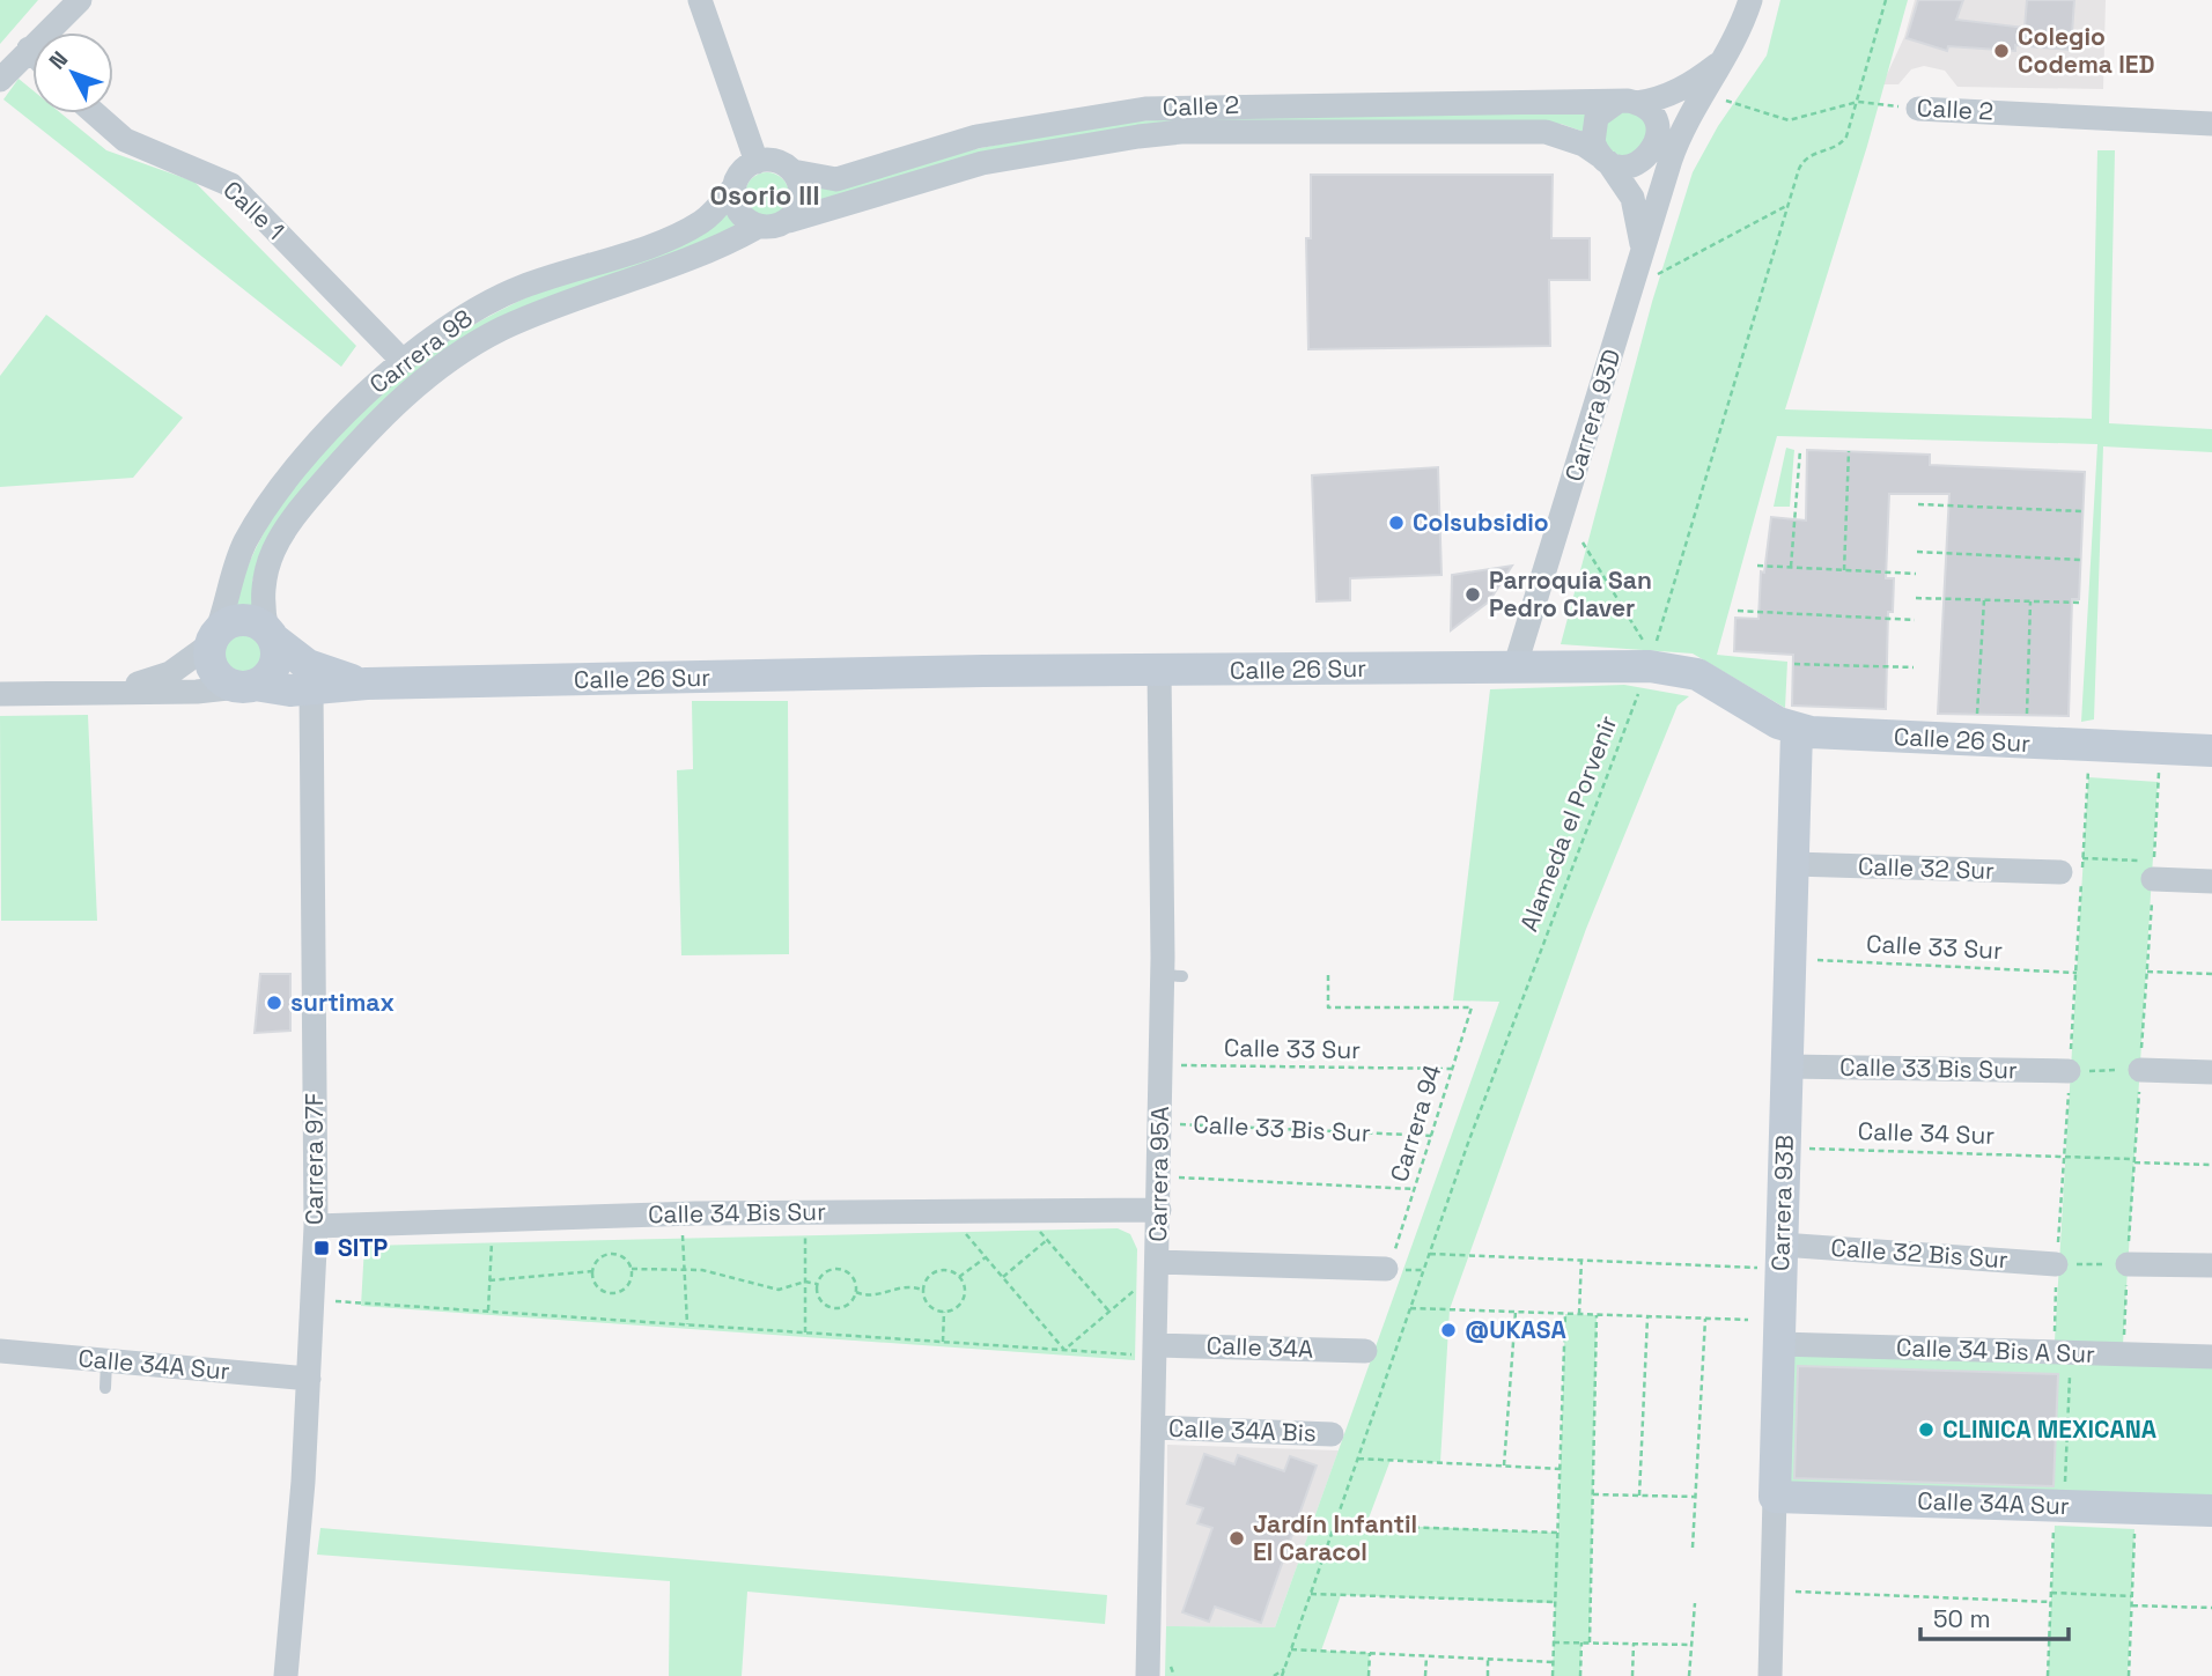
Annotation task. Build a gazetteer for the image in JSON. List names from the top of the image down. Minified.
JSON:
{"streets":{"street":["Calle 2","Calle 1","Carrera 98","Carrera 93D","Calle 26 Sur","Calle 32 Sur","Calle 33 Bis Sur","Carrera 97F","Carrera 95A","Carrera 93B","Calle 34 Bis Sur","Calle 32 Bis Sur","Calle 34A","Calle 34 Bis A Sur","Calle 34A Sur","Calle 34A Bis"],"path":["Alameda el Porvenir","Calle 33 Sur","Carrera 94","Calle 34 Sur"]},"crossings":[["Calle 2","Carrera 98"],["Calle 2","Carrera 93D"],["Calle 2","Alameda el Porvenir"],["Calle 1","Carrera 98"],["Carrera 98","Calle 26 Sur"],["Carrera 93D","Calle 26 Sur"],["Calle 26 Sur","Alameda el Porvenir"],["Calle 26 Sur","Carrera 97F"],["Calle 26 Sur","Carrera 95A"],["Calle 26 Sur","Carrera 93B"],["Calle 32 Sur","Carrera 93B"],["Calle 33 Sur","Carrera 94"],["Calle 33 Sur","Carrera 93B"],["Calle 33 Bis Sur","Carrera 94"],["Calle 33 Bis Sur","Carrera 93B"],["Calle 34 Sur","Carrera 93B"],["Carrera 97F","Calle 34 Bis Sur"],["Carrera 97F","Calle 34A Sur"],["Carrera 95A","Calle 34 Bis Sur"],["Carrera 95A","Calle 34A"],["Carrera 95A","Calle 34A Bis"],["Carrera 93B","Calle 32 Bis Sur"],["Carrera 93B","Calle 34 Bis A Sur"],["Carrera 93B","Calle 34A Sur"]],"districts":["Osorio III"],"places":{"other":["Colegio Codema IED","Colsubsidio","Parroquia San Pedro Claver","surtimax","@UKASA","CLINICA MEXICANA","Jardín Infantil El Caracol"],"transit":["SITP"]},"scale_bar":"50 m","north":"top left"}
